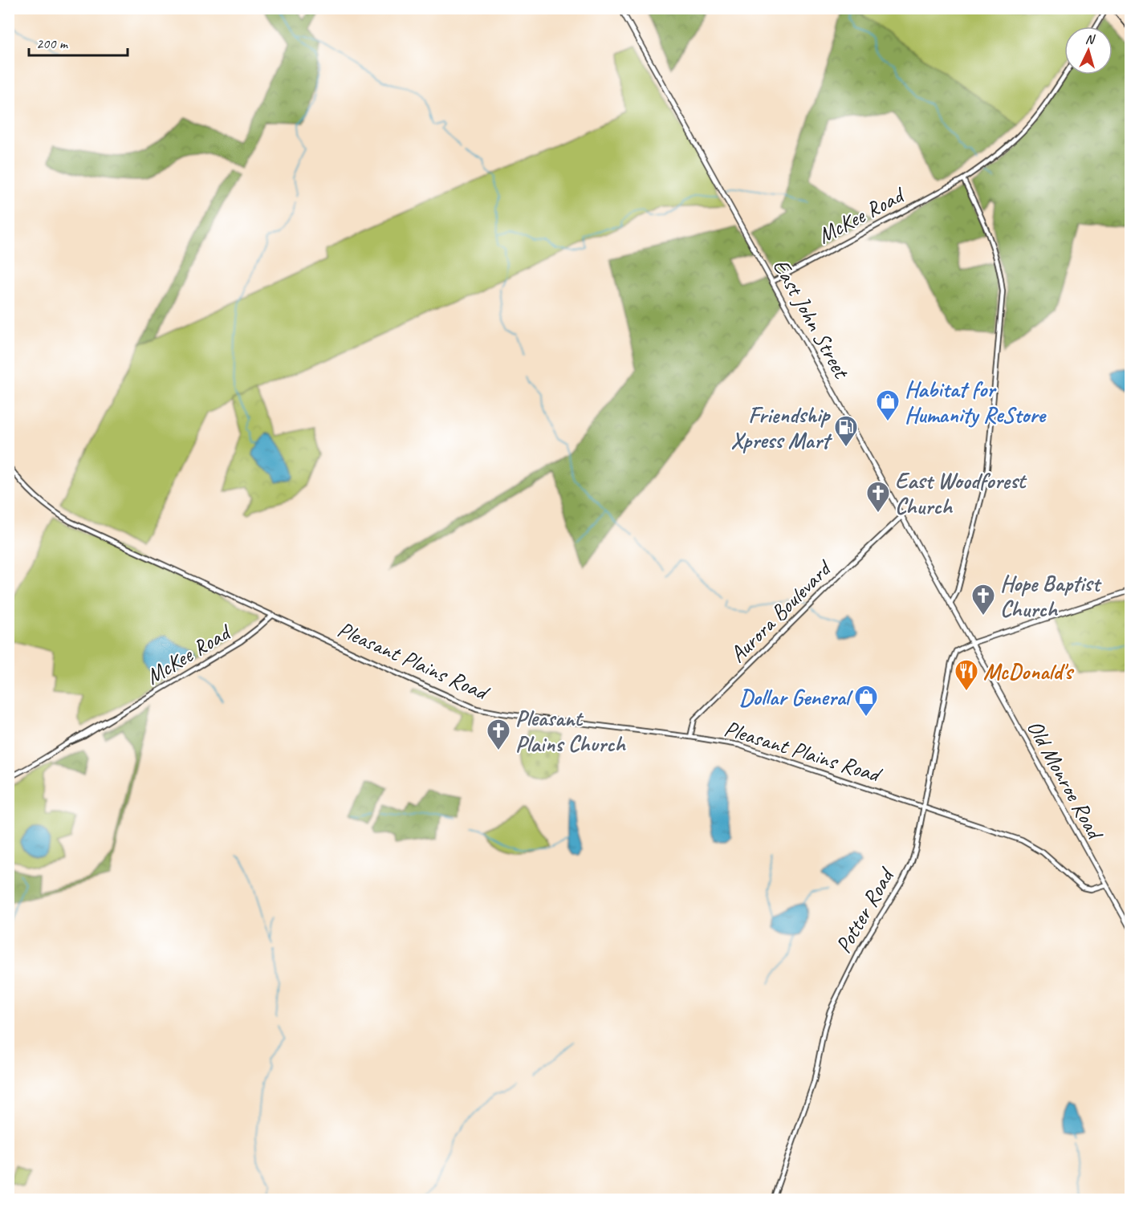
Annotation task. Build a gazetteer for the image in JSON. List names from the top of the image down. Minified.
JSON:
{"streets":{"main road":["East John Street","Old Monroe Road"],"street":["McKee Road","Aurora Boulevard","Pleasant Plains Road","Potter Road"]},"crossings":[["McKee Road","East John Street"],["McKee Road","Pleasant Plains Road"],["East John Street","Aurora Boulevard"],["East John Street","Old Monroe Road"],["East John Street","Potter Road"],["Aurora Boulevard","Pleasant Plains Road"],["Pleasant Plains Road","Old Monroe Road"],["Pleasant Plains Road","Potter Road"],["Old Monroe Road","Potter Road"]],"places":{"shop":["Habitat for Humanity ReStore","Dollar General"],"fuel station":["Friendship Xpress Mart"],"church":["East Woodforest Church","Hope Baptist Church","Pleasant Plains Church"],"restaurant":["McDonald's"]},"scale_bar":"200 m","north":"top"}
